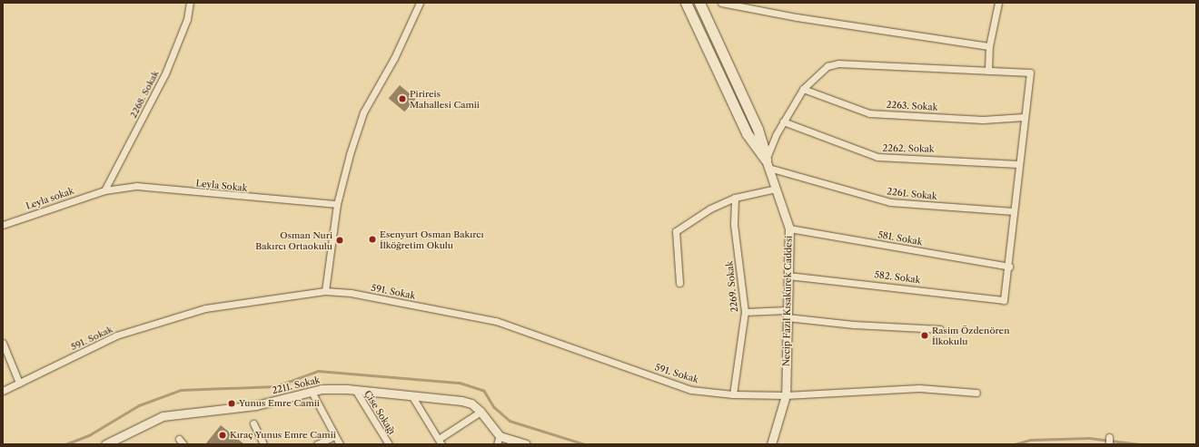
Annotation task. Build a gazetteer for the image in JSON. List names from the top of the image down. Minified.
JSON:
{"streets":{"main road":["Necip Fazıl Kısakürek Caddesi"],"street":["2268. Sokak","2263. Sokak","2262. Sokak","Leyla Sokak","2261. Sokak","Leyla sokak","581. Sokak","582. Sokak","2269. Sokak","591. Sokak","2211. Sokak","Çise Sokağı"]},"crossings":[["2268. Sokak","Leyla Sokak"],["2268. Sokak","Leyla sokak"],["Leyla Sokak","Leyla sokak"],["2261. Sokak","Necip Fazıl Kısakürek Caddesi"],["581. Sokak","582. Sokak"],["581. Sokak","Necip Fazıl Kısakürek Caddesi"],["582. Sokak","Necip Fazıl Kısakürek Caddesi"],["2269. Sokak","591. Sokak"],["591. Sokak","Necip Fazıl Kısakürek Caddesi"],["2211. Sokak","Çise Sokağı"]],"places":["Pirireis Mahallesi Camii","Esenyurt Osman Bakırcı İlköğretim Okulu","Osman Nuri Bakırcı Ortaokulu","Rasim Özdenören İlkokulu","Yunus Emre Camii","Kıraç Yunus Emre Camii"]}
